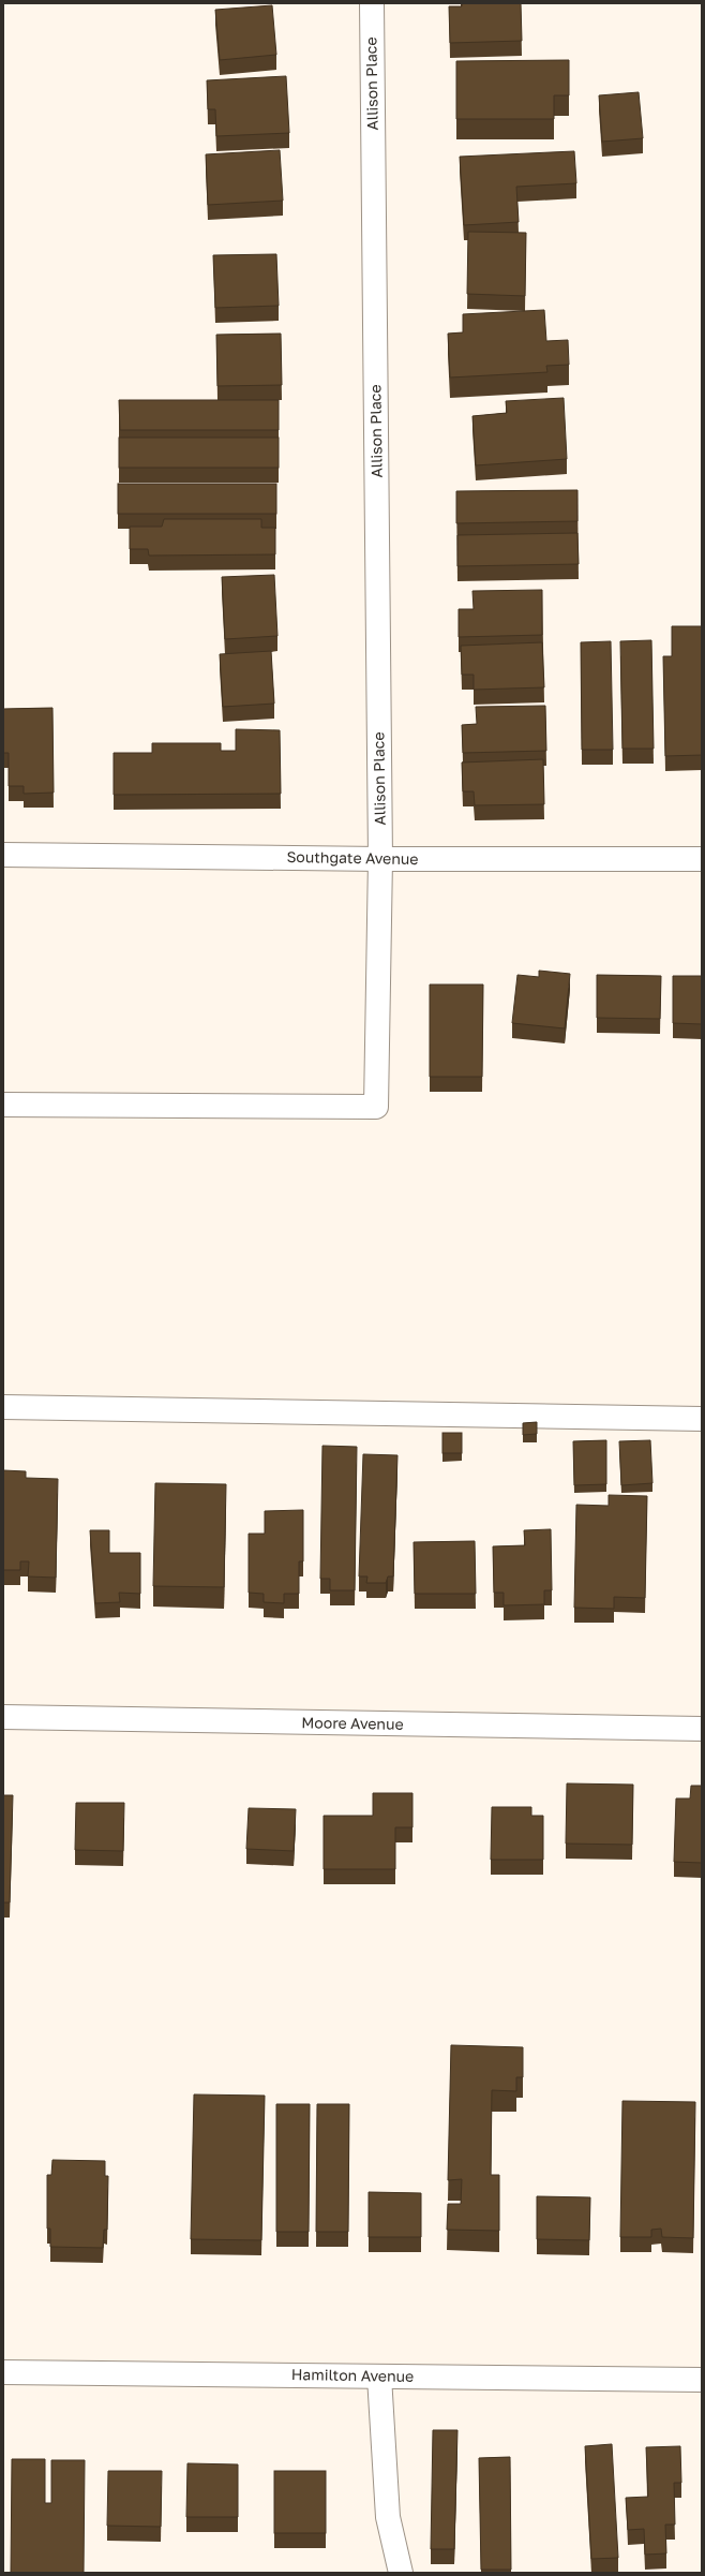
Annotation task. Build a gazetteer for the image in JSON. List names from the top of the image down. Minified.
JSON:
{"streets":{"street":["Allison Place","Southgate Avenue","Moore Avenue","Hamilton Avenue"]},"crossings":[["Allison Place","Southgate Avenue"]]}
